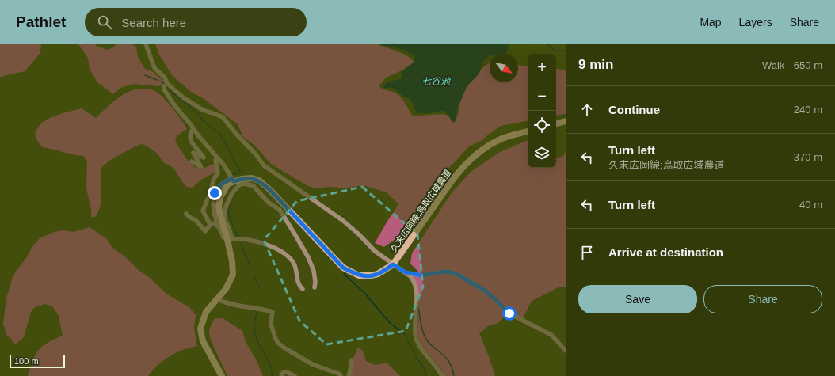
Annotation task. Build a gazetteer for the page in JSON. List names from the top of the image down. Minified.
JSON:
{"streets":{"street":["久末広岡線;鳥取広域農道"]},"water":["七谷池"],"scale_bar":"100 m","north":"bottom right","page":{"header":"Pathlet","search":"Search here","nav":["Map","Layers","Share"],"heading":["9 min","Walk · 650 m"],"map_buttons":["+","−"],"list":[["Continue","240 m"],["Turn left","久末広岡線;鳥取広域農道","370 m"],["Turn left","40 m"],"Arrive at destination"],"buttons":["Save","Share"],"scale":"100 m"}}
